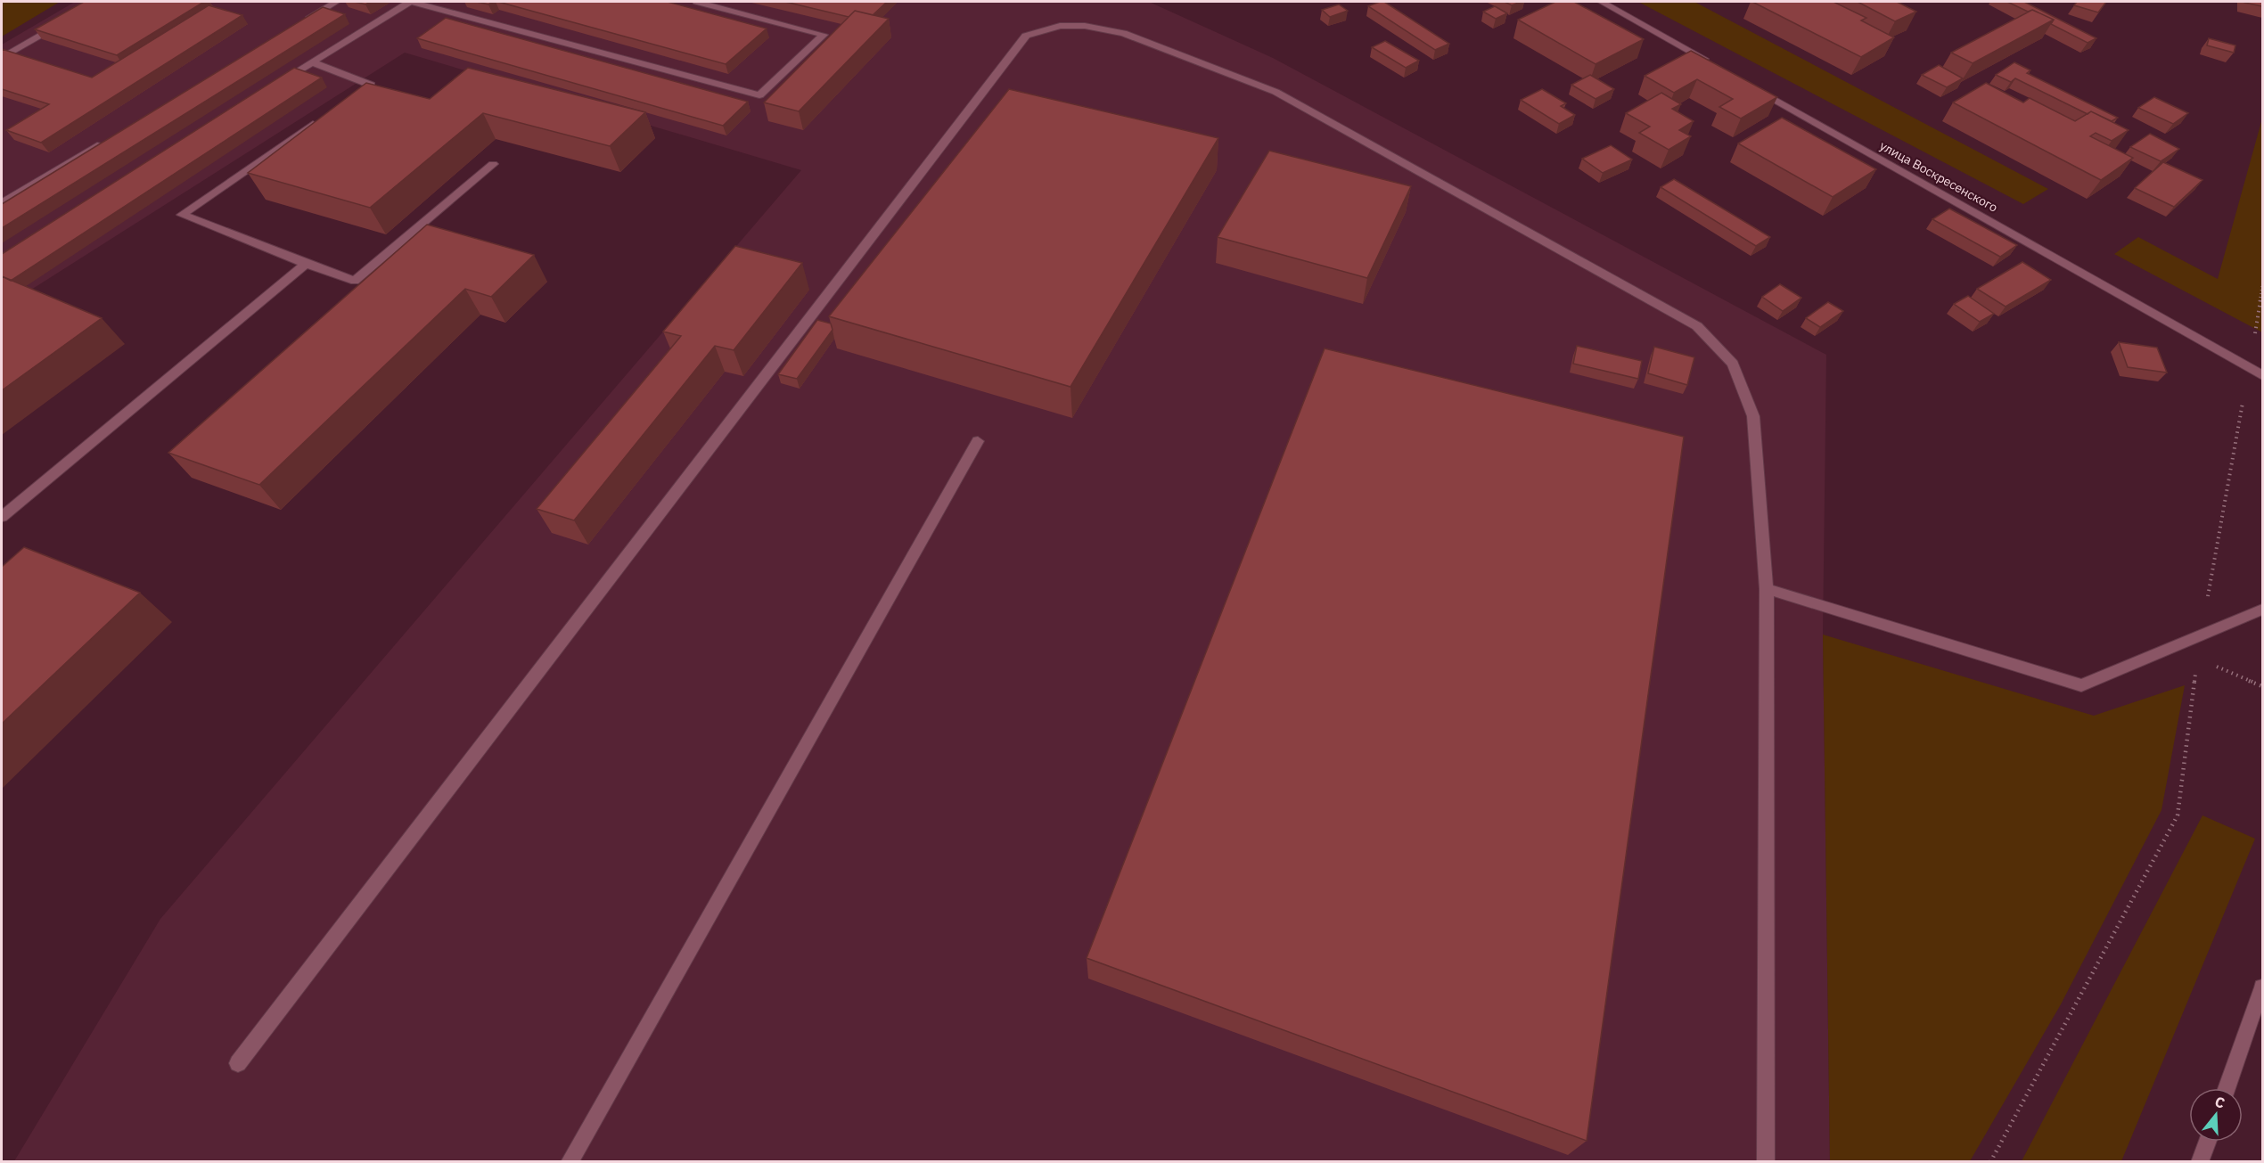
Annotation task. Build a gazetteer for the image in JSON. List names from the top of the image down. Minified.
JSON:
{"streets":{"street":["улица Воскресенского"]},"north":"top"}
